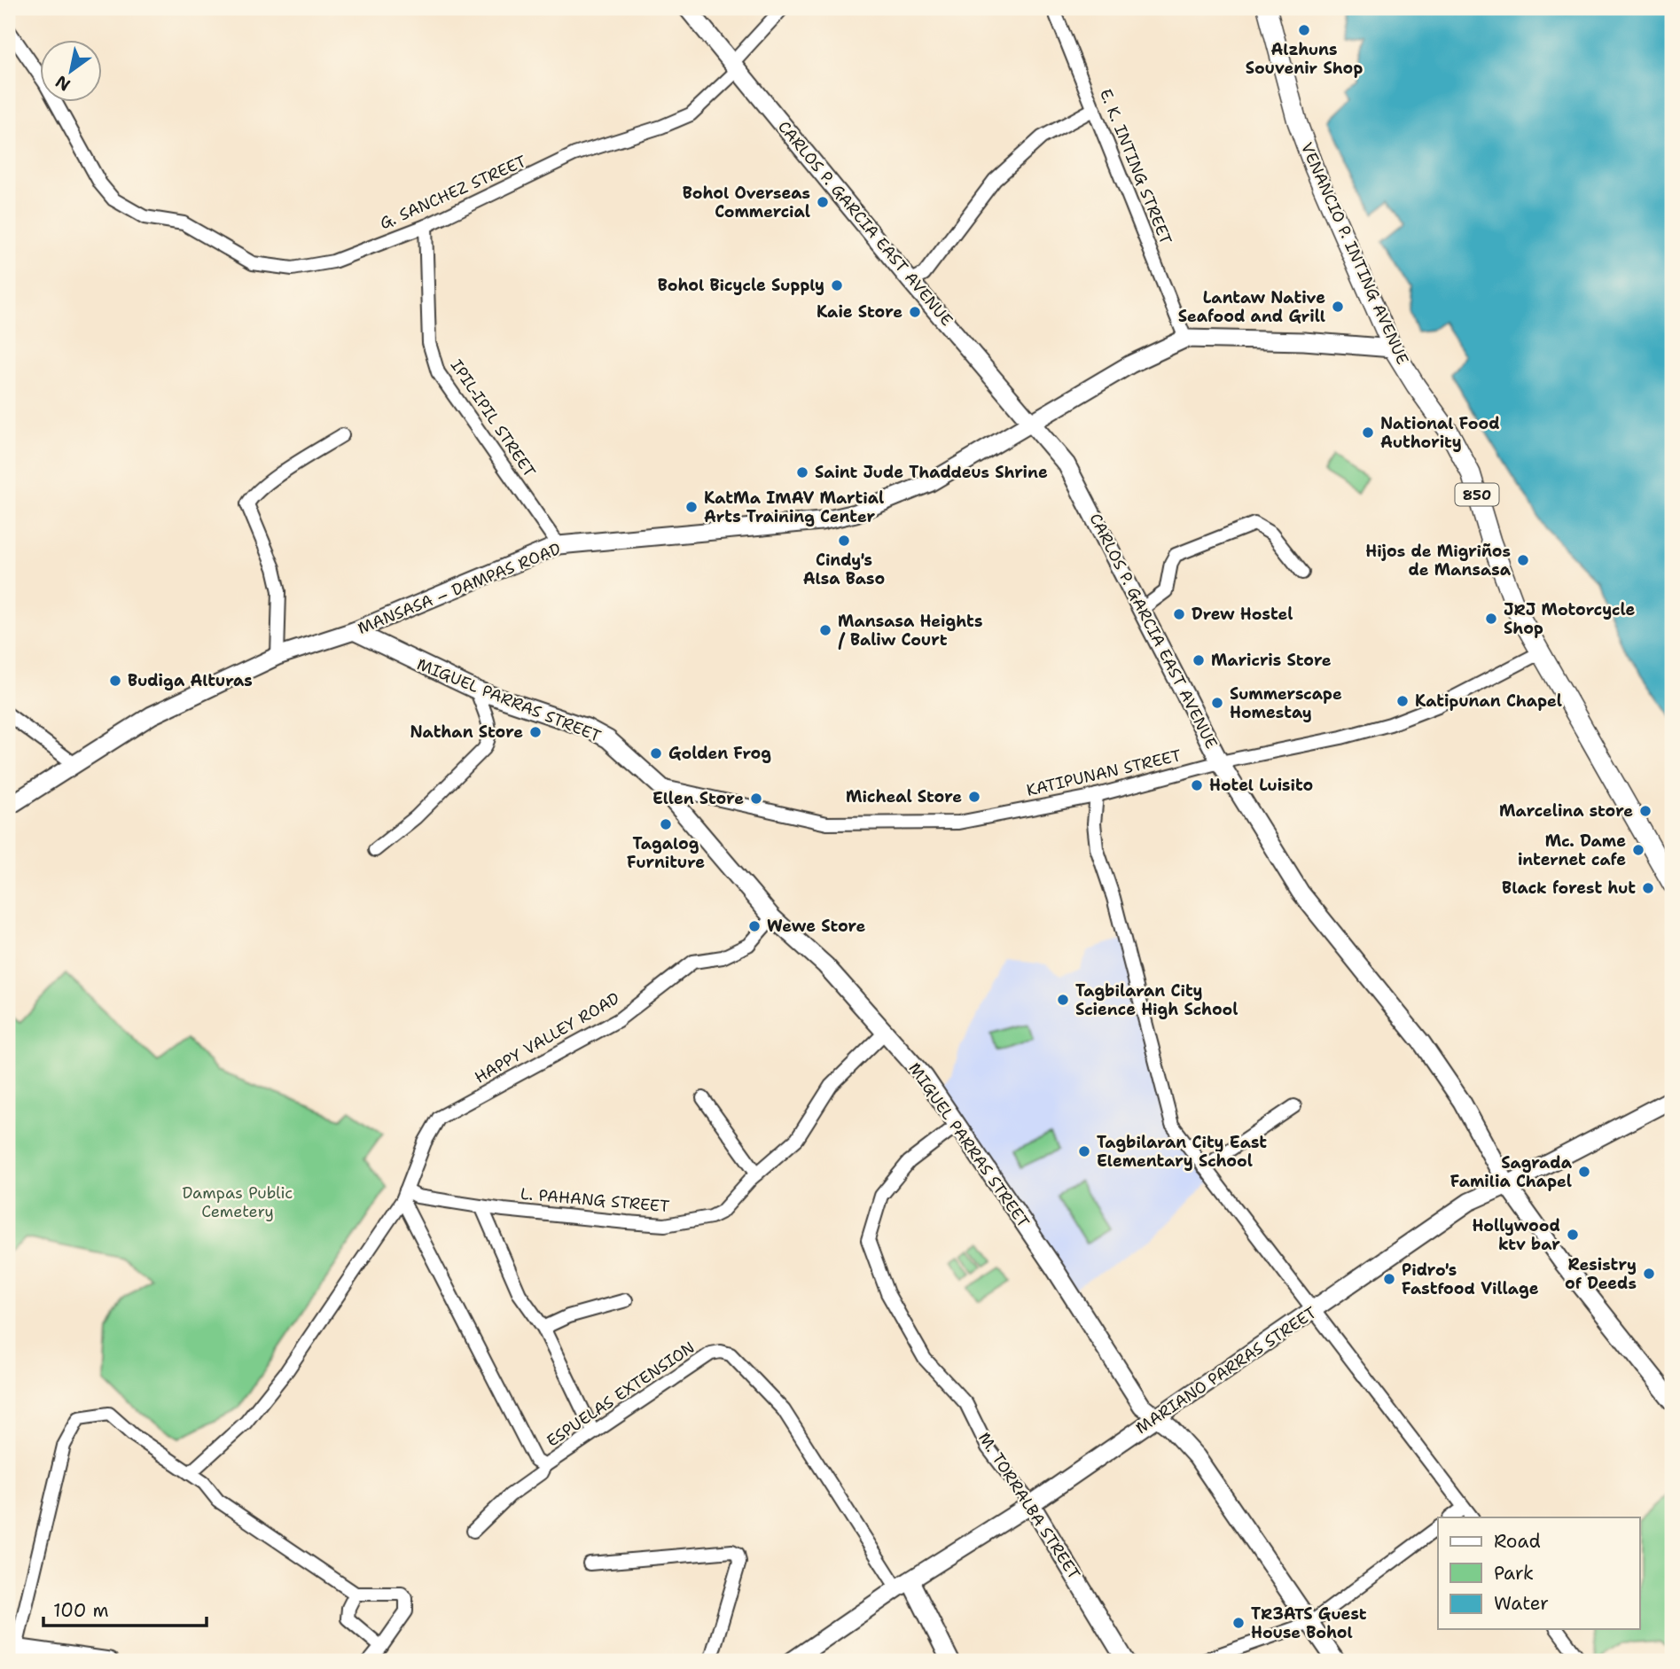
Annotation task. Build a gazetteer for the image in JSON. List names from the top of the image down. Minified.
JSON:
{"streets":{"main road":["CARLOS P. GARCIA EAST AVENUE","VENANCIO P. INTING AVENUE","850","MANSASA – DAMPAS ROAD","MIGUEL PARRAS STREET","MARIANO PARRAS STREET","M. TORRALBA STREET"],"street":["E. K. INTING STREET","G. SANCHEZ STREET","IPIL-IPIL STREET","KATIPUNAN STREET","HAPPY VALLEY ROAD","L. PAHANG STREET","ESPUELAS EXTENSION"]},"crossings":[["E. K. INTING STREET","MANSASA – DAMPAS ROAD"],["G. SANCHEZ STREET","CARLOS P. GARCIA EAST AVENUE"],["G. SANCHEZ STREET","IPIL-IPIL STREET"],["CARLOS P. GARCIA EAST AVENUE","MANSASA – DAMPAS ROAD"],["CARLOS P. GARCIA EAST AVENUE","KATIPUNAN STREET"],["CARLOS P. GARCIA EAST AVENUE","MARIANO PARRAS STREET"],["VENANCIO P. INTING AVENUE","MANSASA – DAMPAS ROAD"],["VENANCIO P. INTING AVENUE","KATIPUNAN STREET"],["IPIL-IPIL STREET","MANSASA – DAMPAS ROAD"],["MANSASA – DAMPAS ROAD","MIGUEL PARRAS STREET"],["MIGUEL PARRAS STREET","KATIPUNAN STREET"],["MIGUEL PARRAS STREET","HAPPY VALLEY ROAD"],["MIGUEL PARRAS STREET","L. PAHANG STREET"],["MIGUEL PARRAS STREET","MARIANO PARRAS STREET"],["MIGUEL PARRAS STREET","M. TORRALBA STREET"],["HAPPY VALLEY ROAD","L. PAHANG STREET"],["HAPPY VALLEY ROAD","ESPUELAS EXTENSION"],["L. PAHANG STREET","ESPUELAS EXTENSION"],["MARIANO PARRAS STREET","ESPUELAS EXTENSION"],["MARIANO PARRAS STREET","M. TORRALBA STREET"]],"parks":["Dampas Public Cemetery"],"places":["Alzhuns Souvenir Shop","Bohol Overseas Commercial","Bohol Bicycle Supply","Lantaw Native Seafood and Grill","Kaie Store","National Food Authority","Saint Jude Thaddeus Shrine","KatMa IMAV Martial Arts Training Center","Cindy's Alsa Baso","Hijos de Migriños de Mansasa","Drew Hostel","JRJ Motorcycle Shop","Mansasa Heights / Baliw Court","Maricris Store","Budiga Alturas","Katipunan Chapel","Summerscape Homestay","Nathan Store","Golden Frog","Hotel Luisito","Micheal Store","Ellen Store","Marcelina store","Tagalog Furniture","Mc. Dame internet cafe","Black forest hut","Wewe Store","Tagbilaran City Science High School","Tagbilaran City East Elementary School","Sagrada Familia Chapel","Hollywood ktv bar","Resistry of Deeds","Pidro's Fastfood Village","TR3ATS Guest House Bohol"],"legend":["Road","Park","Water"],"scale_bar":"100 m","north":"bottom left"}
